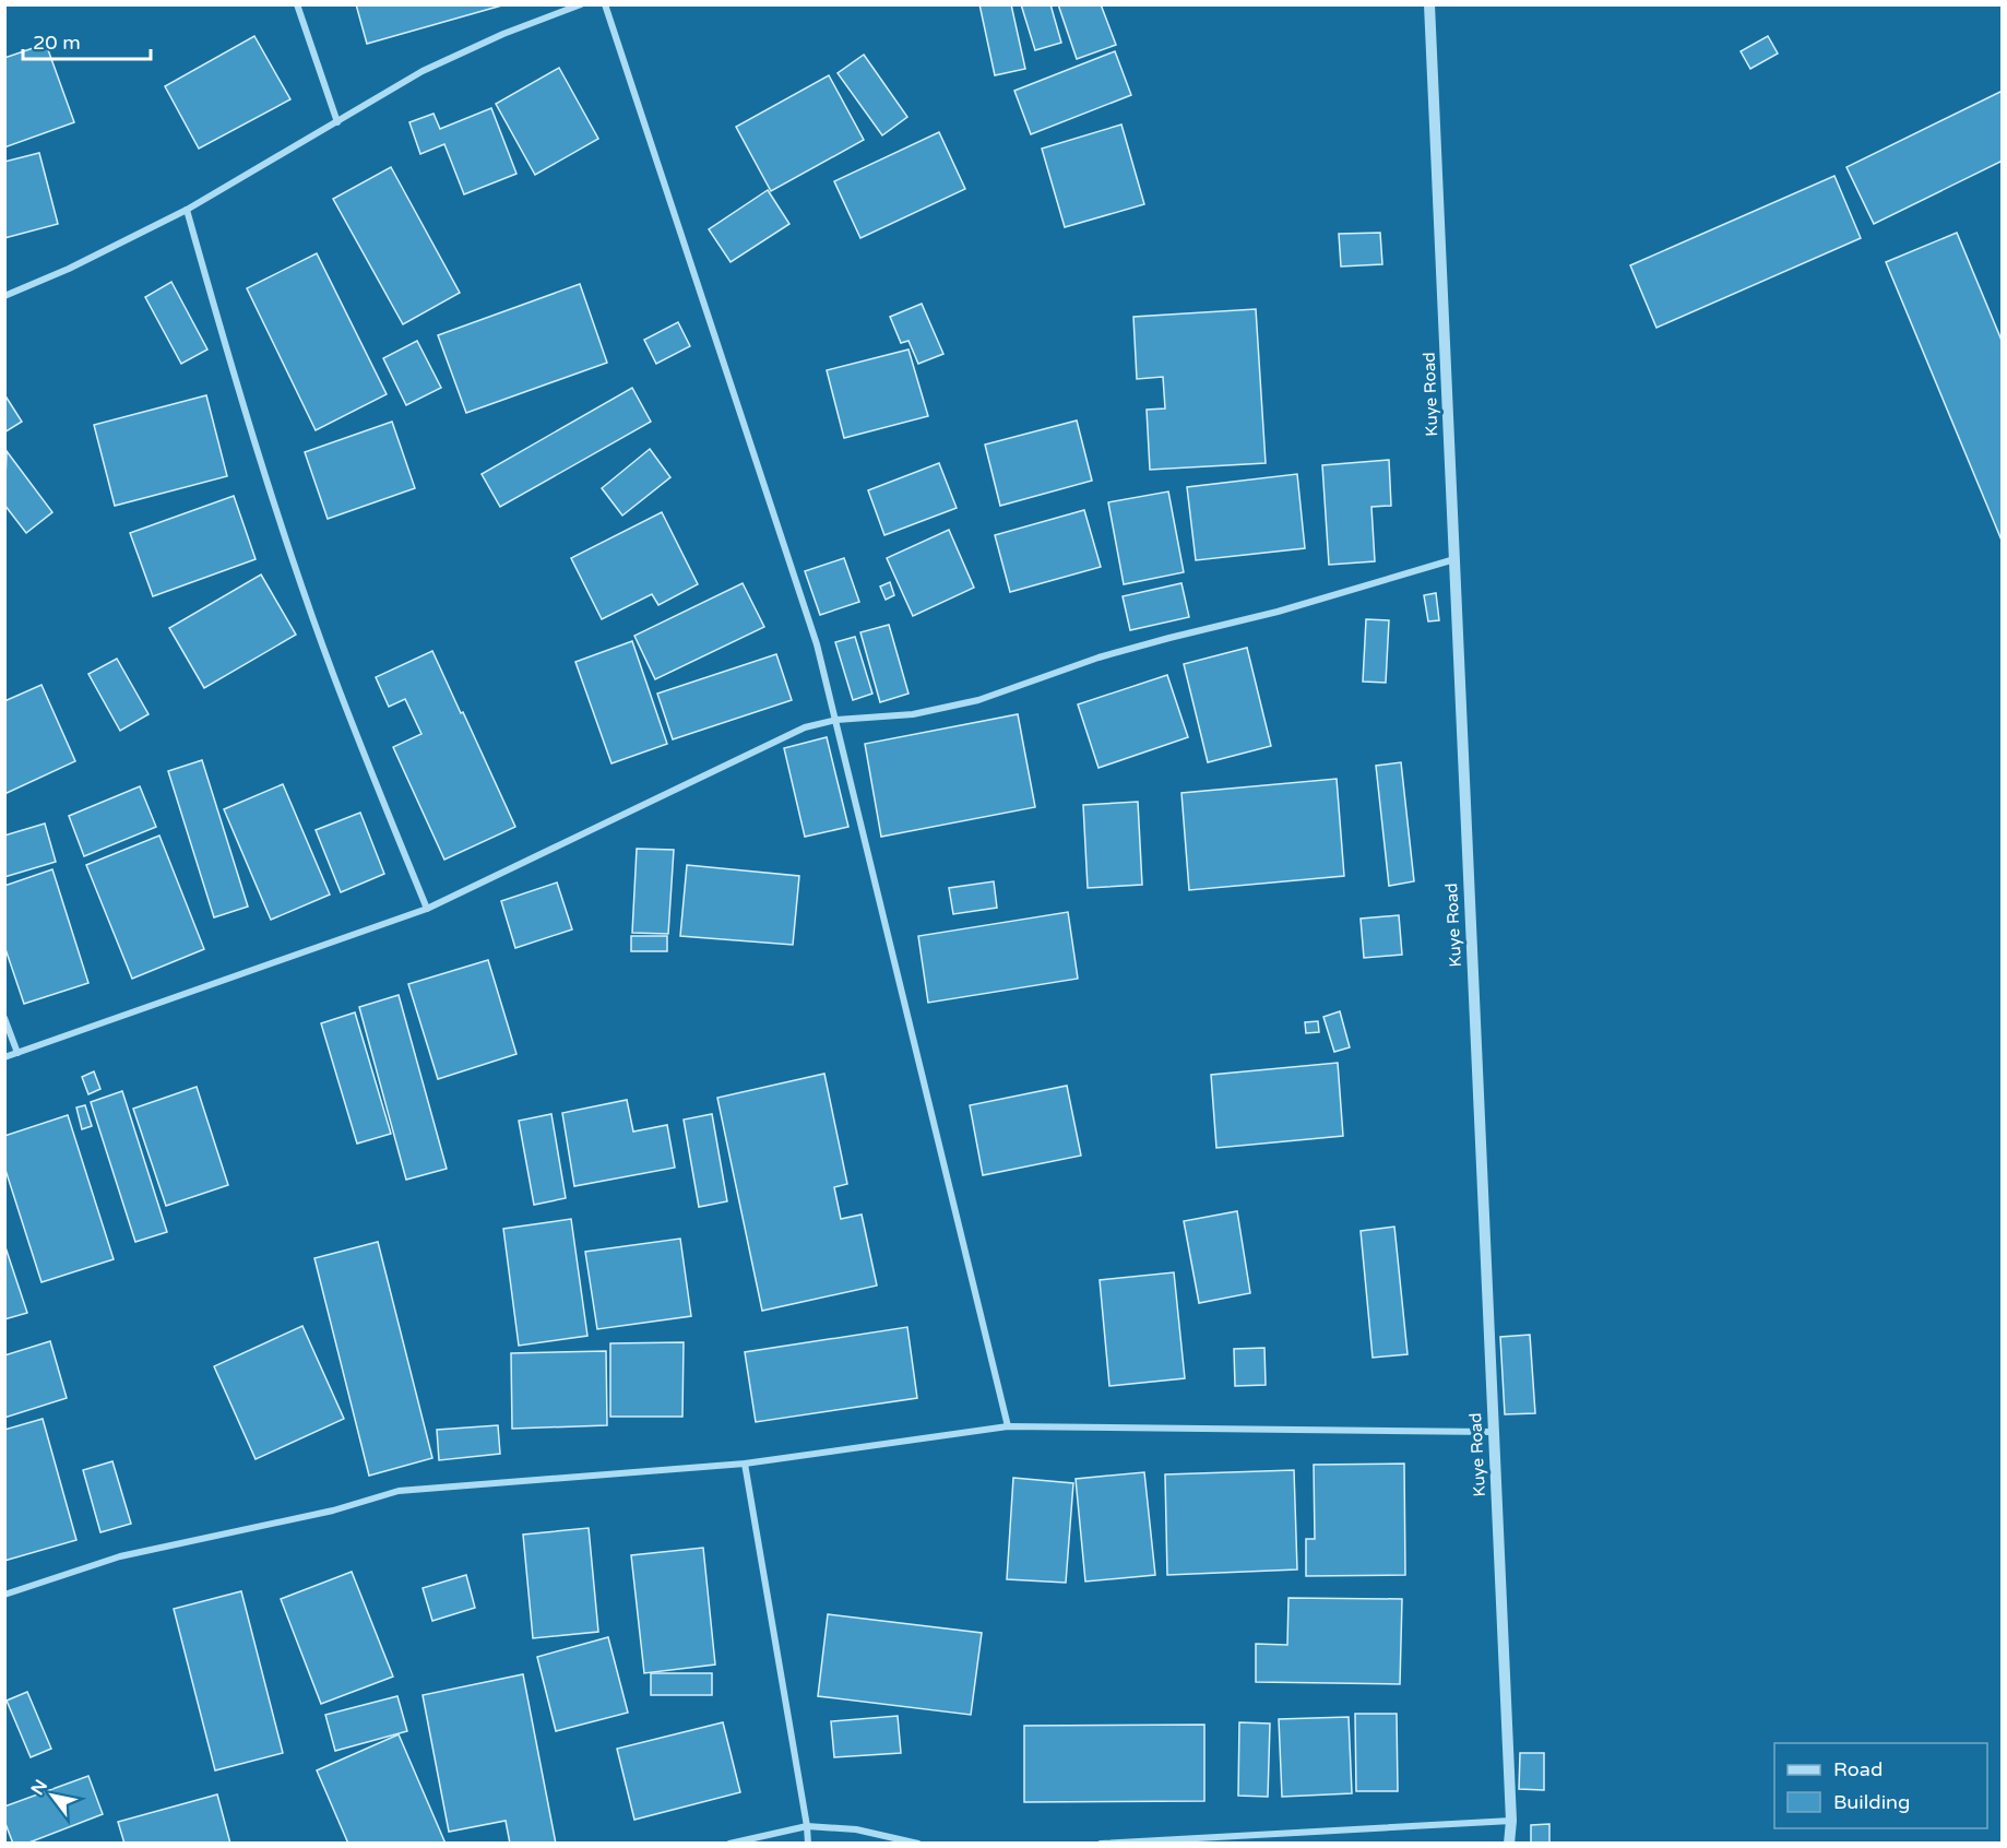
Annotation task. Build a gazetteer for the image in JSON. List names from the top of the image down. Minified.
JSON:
{"streets":{"street":["Kuye Road"]},"legend":["Road","Building"],"scale_bar":"20 m","north":"top left"}
